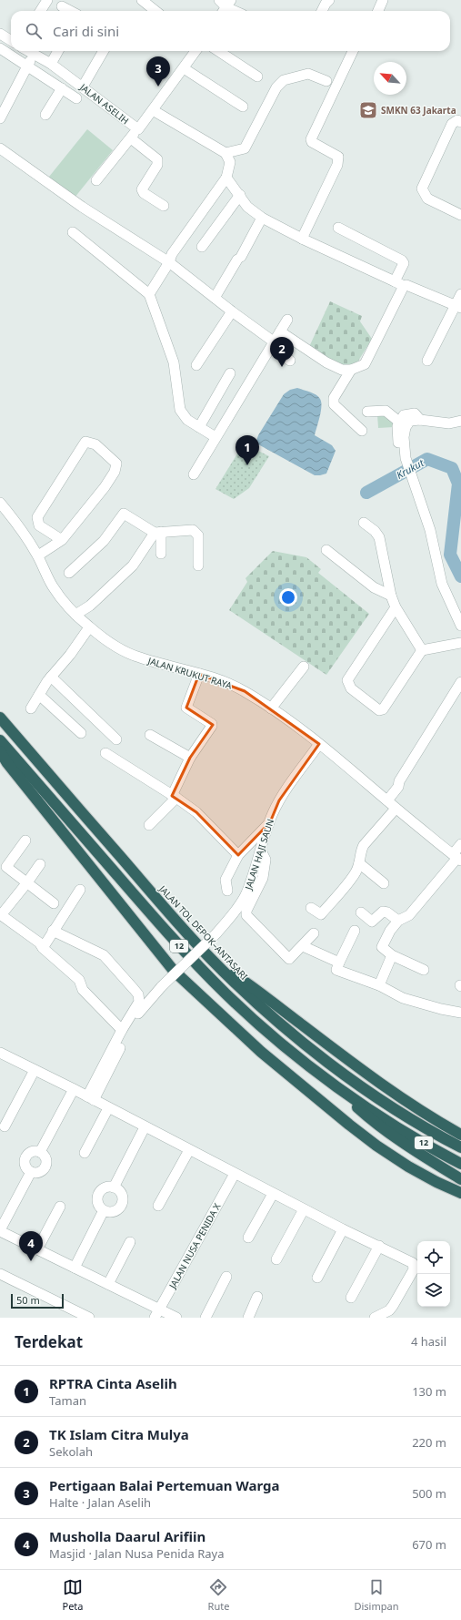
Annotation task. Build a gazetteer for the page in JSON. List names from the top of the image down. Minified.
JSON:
{"streets":{"highway":["JALAN TOL DEPOK–ANTASARI","12"],"street":["JALAN ASELIH","JALAN KRUKUT RAYA","JALAN HAJI SAUN","JALAN NUSA PENIDA X"]},"crossings":[["JALAN KRUKUT RAYA","JALAN HAJI SAUN"]],"water":["Krukut"],"places":{"school or university":["SMKN 63 Jakarta"]},"scale_bar":"50 m","north":"top left","page":{"search":"Cari di sini","pins":["3","2","1","4"],"scale":"50 m","heading":["Terdekat","4 hasil"],"list":[{"mark":"1","name":"RPTRA Cinta Aselih","note":"Taman","value":"130 m"},{"mark":"2","name":"TK Islam Citra Mulya","note":"Sekolah","value":"220 m"},{"mark":"3","name":"Pertigaan Balai Pertemuan Warga","note":"Halte · Jalan Aselih","value":"500 m"},{"mark":"4","name":"Musholla Daarul Arifiin","note":"Masjid · Jalan Nusa Penida Raya","value":"670 m"}],"nav":["Peta","Rute","Disimpan"]}}
